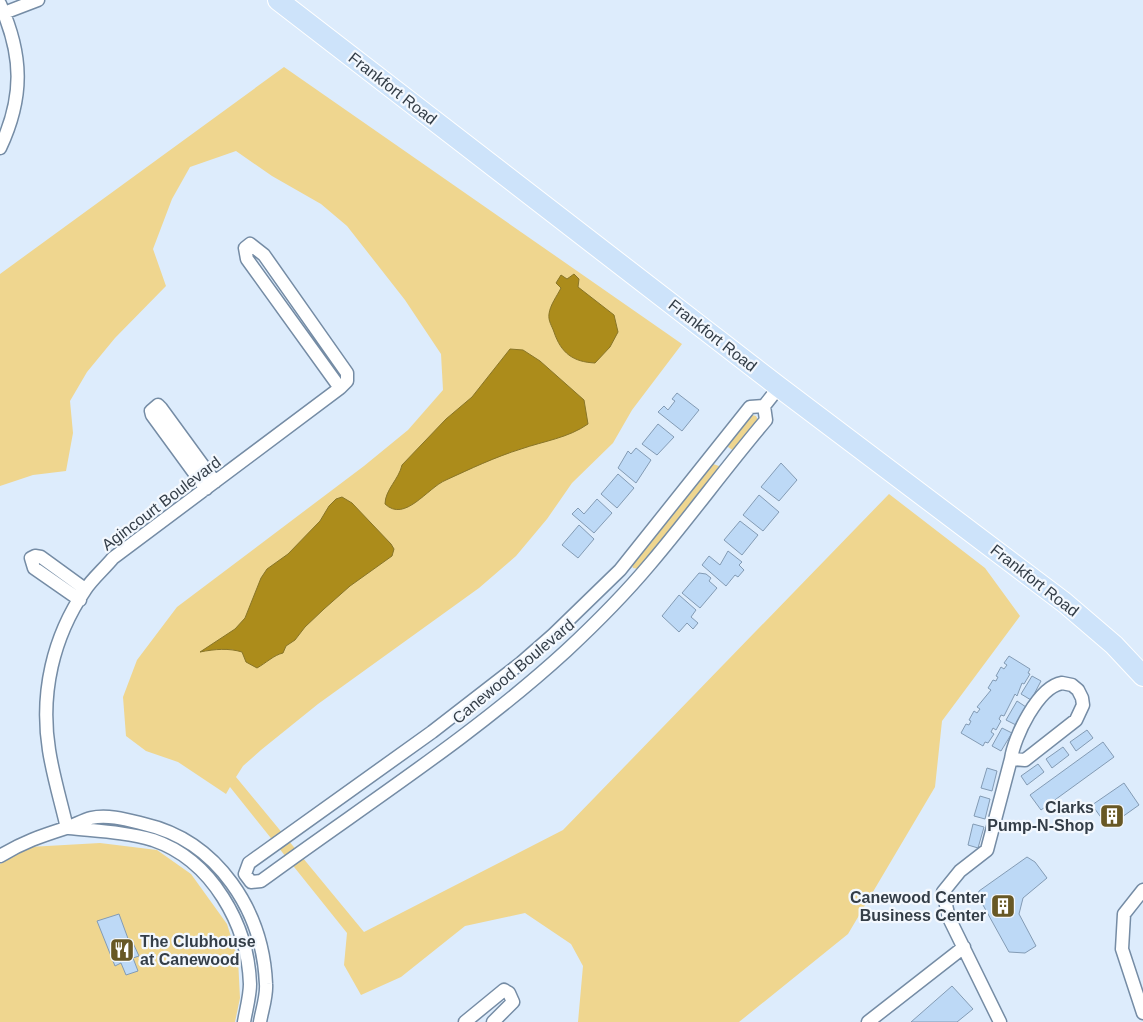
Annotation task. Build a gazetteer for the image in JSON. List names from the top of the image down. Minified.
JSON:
{"streets":{"main road":["Frankfort Road"],"street":["Agincourt Boulevard","Canewood Boulevard"]},"crossings":[["Frankfort Road","Canewood Boulevard"]],"places":{"building":["Clarks Pump-N-Shop","Canewood Center Business Center"],"restaurant":["The Clubhouse at Canewood"]}}
